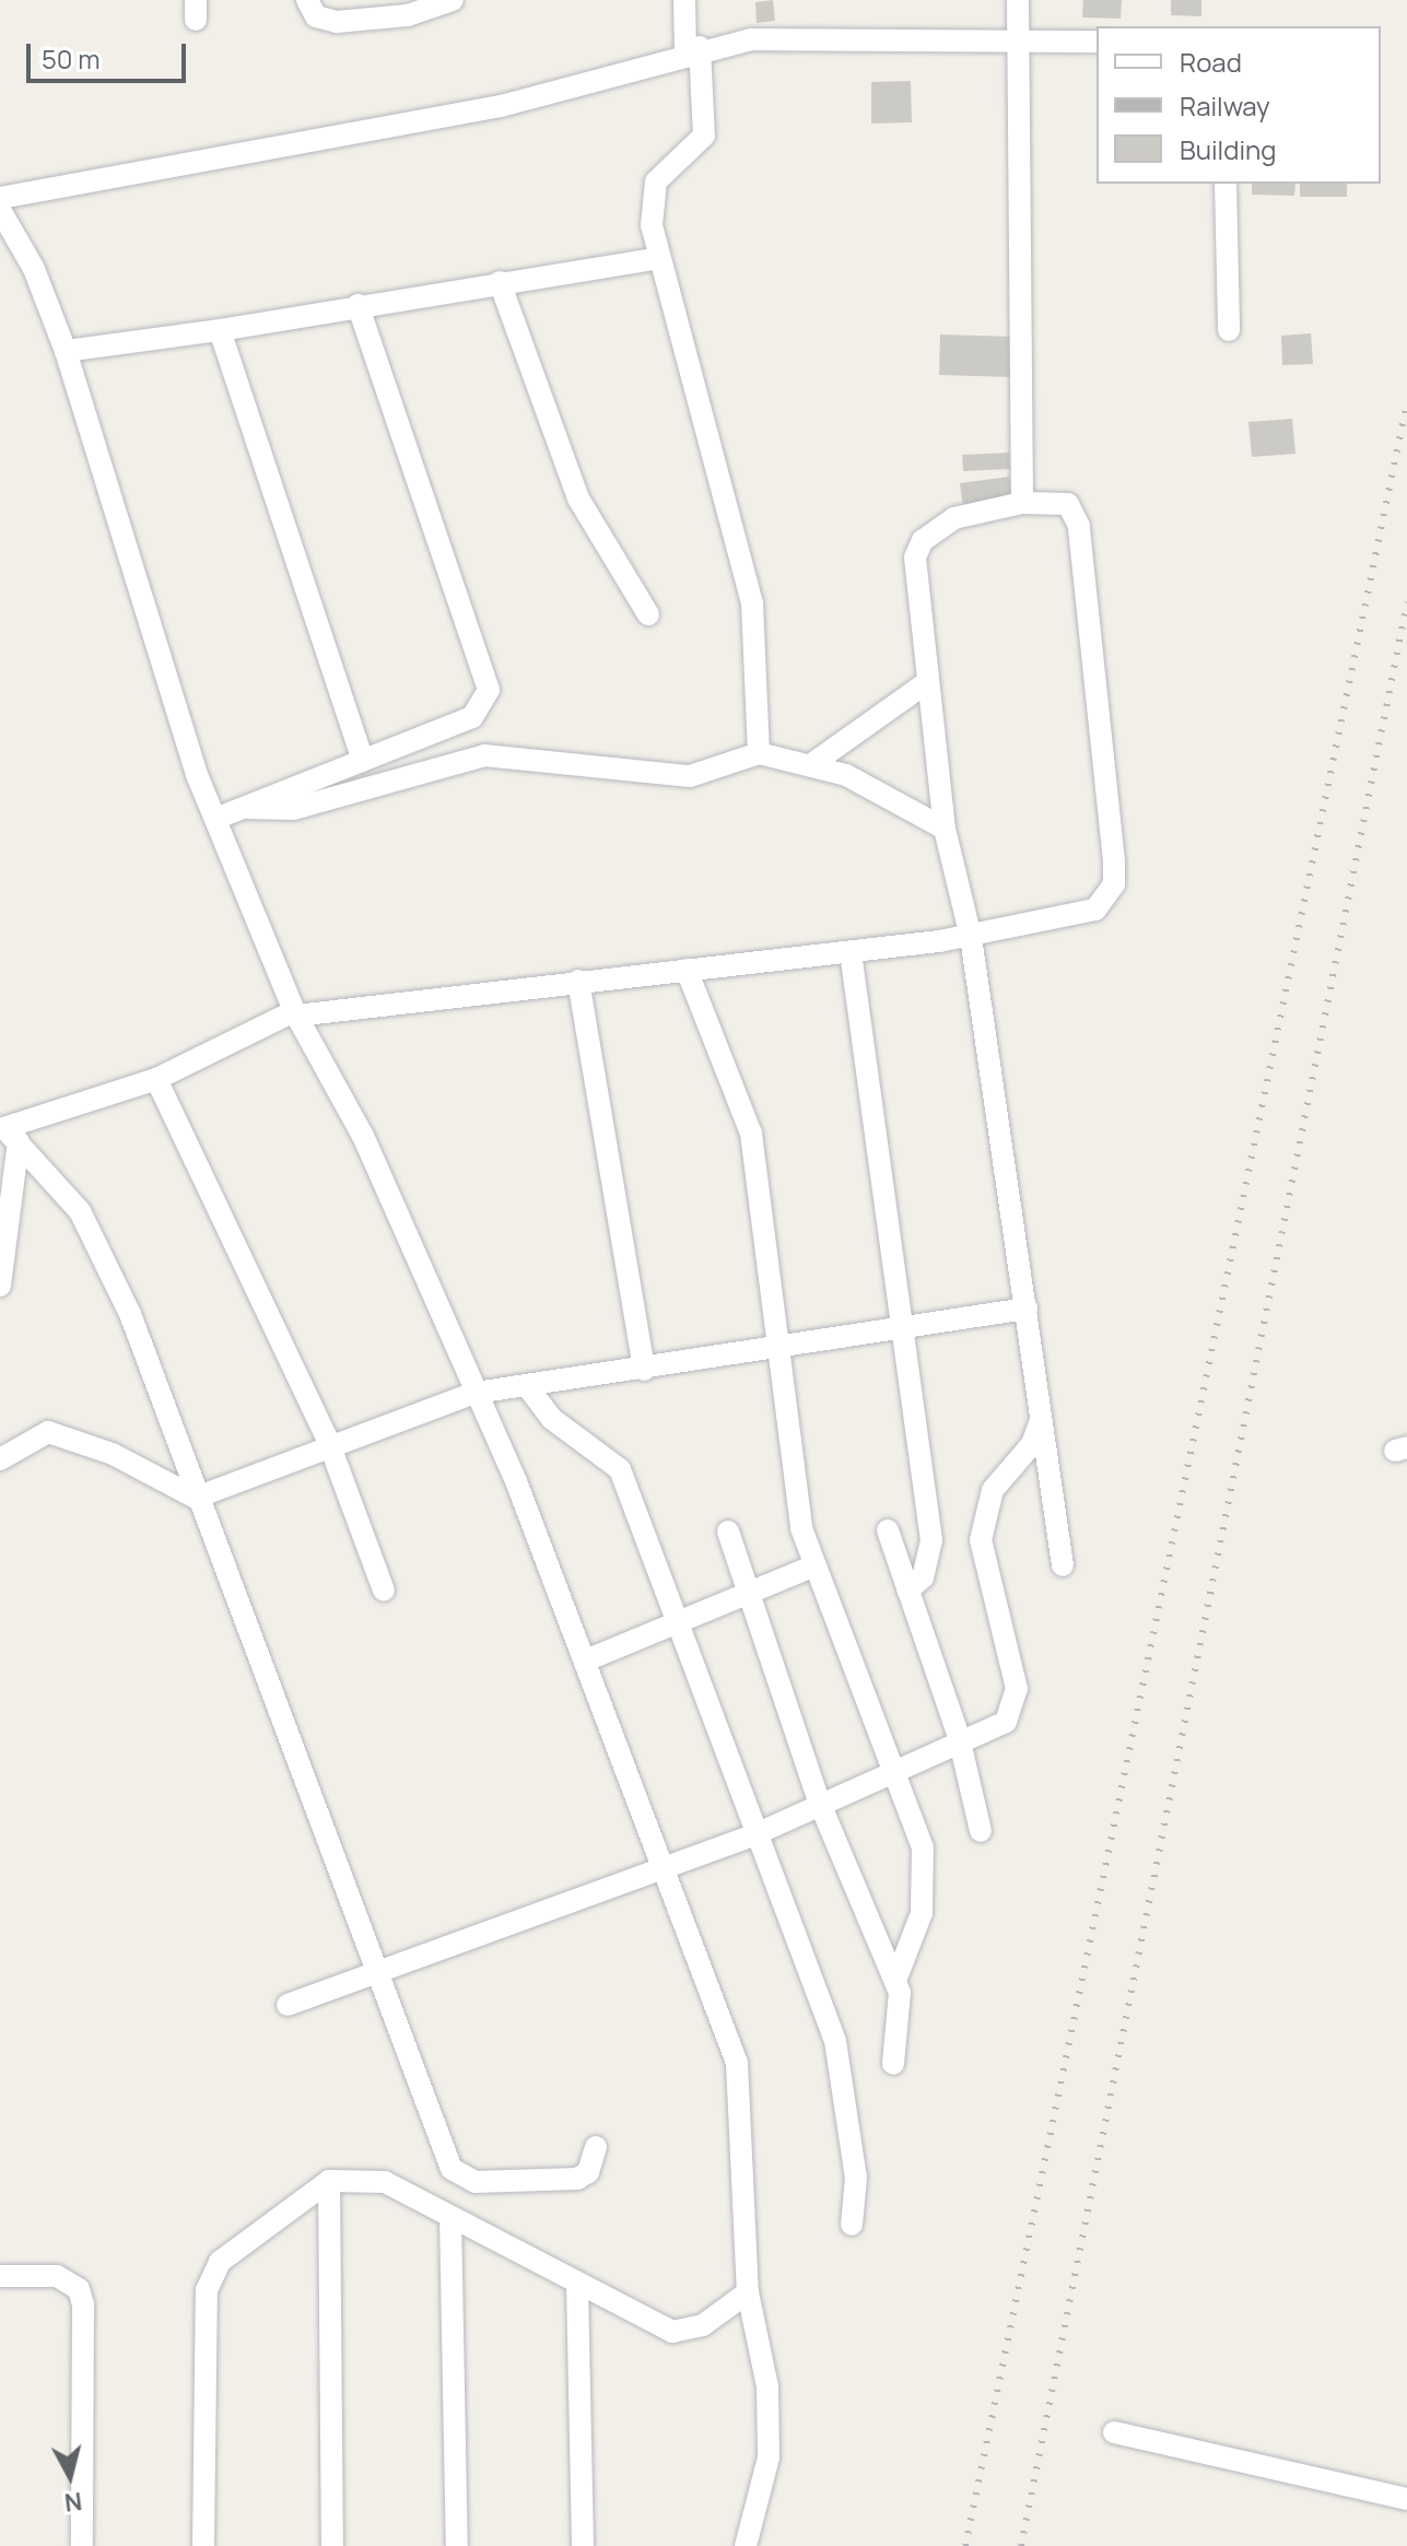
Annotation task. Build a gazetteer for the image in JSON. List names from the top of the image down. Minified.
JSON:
{"legend":["Road","Railway","Building"],"scale_bar":"50 m","north":"bottom"}
